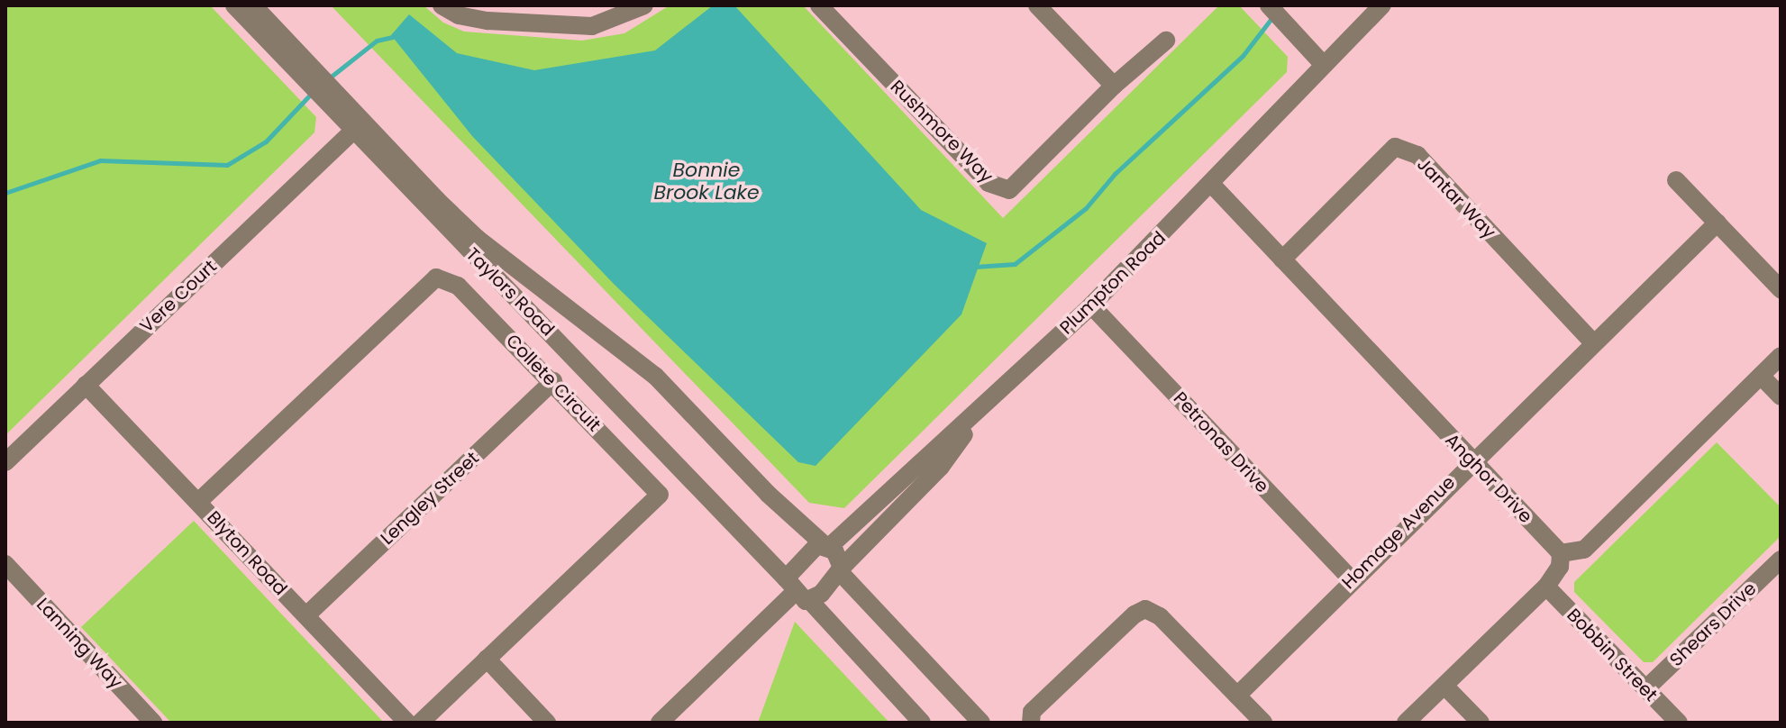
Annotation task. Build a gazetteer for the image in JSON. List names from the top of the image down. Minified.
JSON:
{"streets":{"street":["Rushmore Way","Jantar Way","Plumpton Road","Taylors Road","Vere Court","Collete Circuit","Petronas Drive","Anghor Drive","Lengley Street","Homage Avenue","Blyton Road","Shears Drive","Lanning Way","Bobbin Street"]},"crossings":[["Jantar Way","Anghor Drive"],["Jantar Way","Homage Avenue"],["Plumpton Road","Taylors Road"],["Plumpton Road","Petronas Drive"],["Plumpton Road","Anghor Drive"],["Taylors Road","Vere Court"],["Vere Court","Blyton Road"],["Collete Circuit","Lengley Street"],["Collete Circuit","Blyton Road"],["Petronas Drive","Homage Avenue"],["Anghor Drive","Homage Avenue"],["Lengley Street","Blyton Road"],["Shears Drive","Bobbin Street"]],"water":["Bonnie Brook Lake"]}
